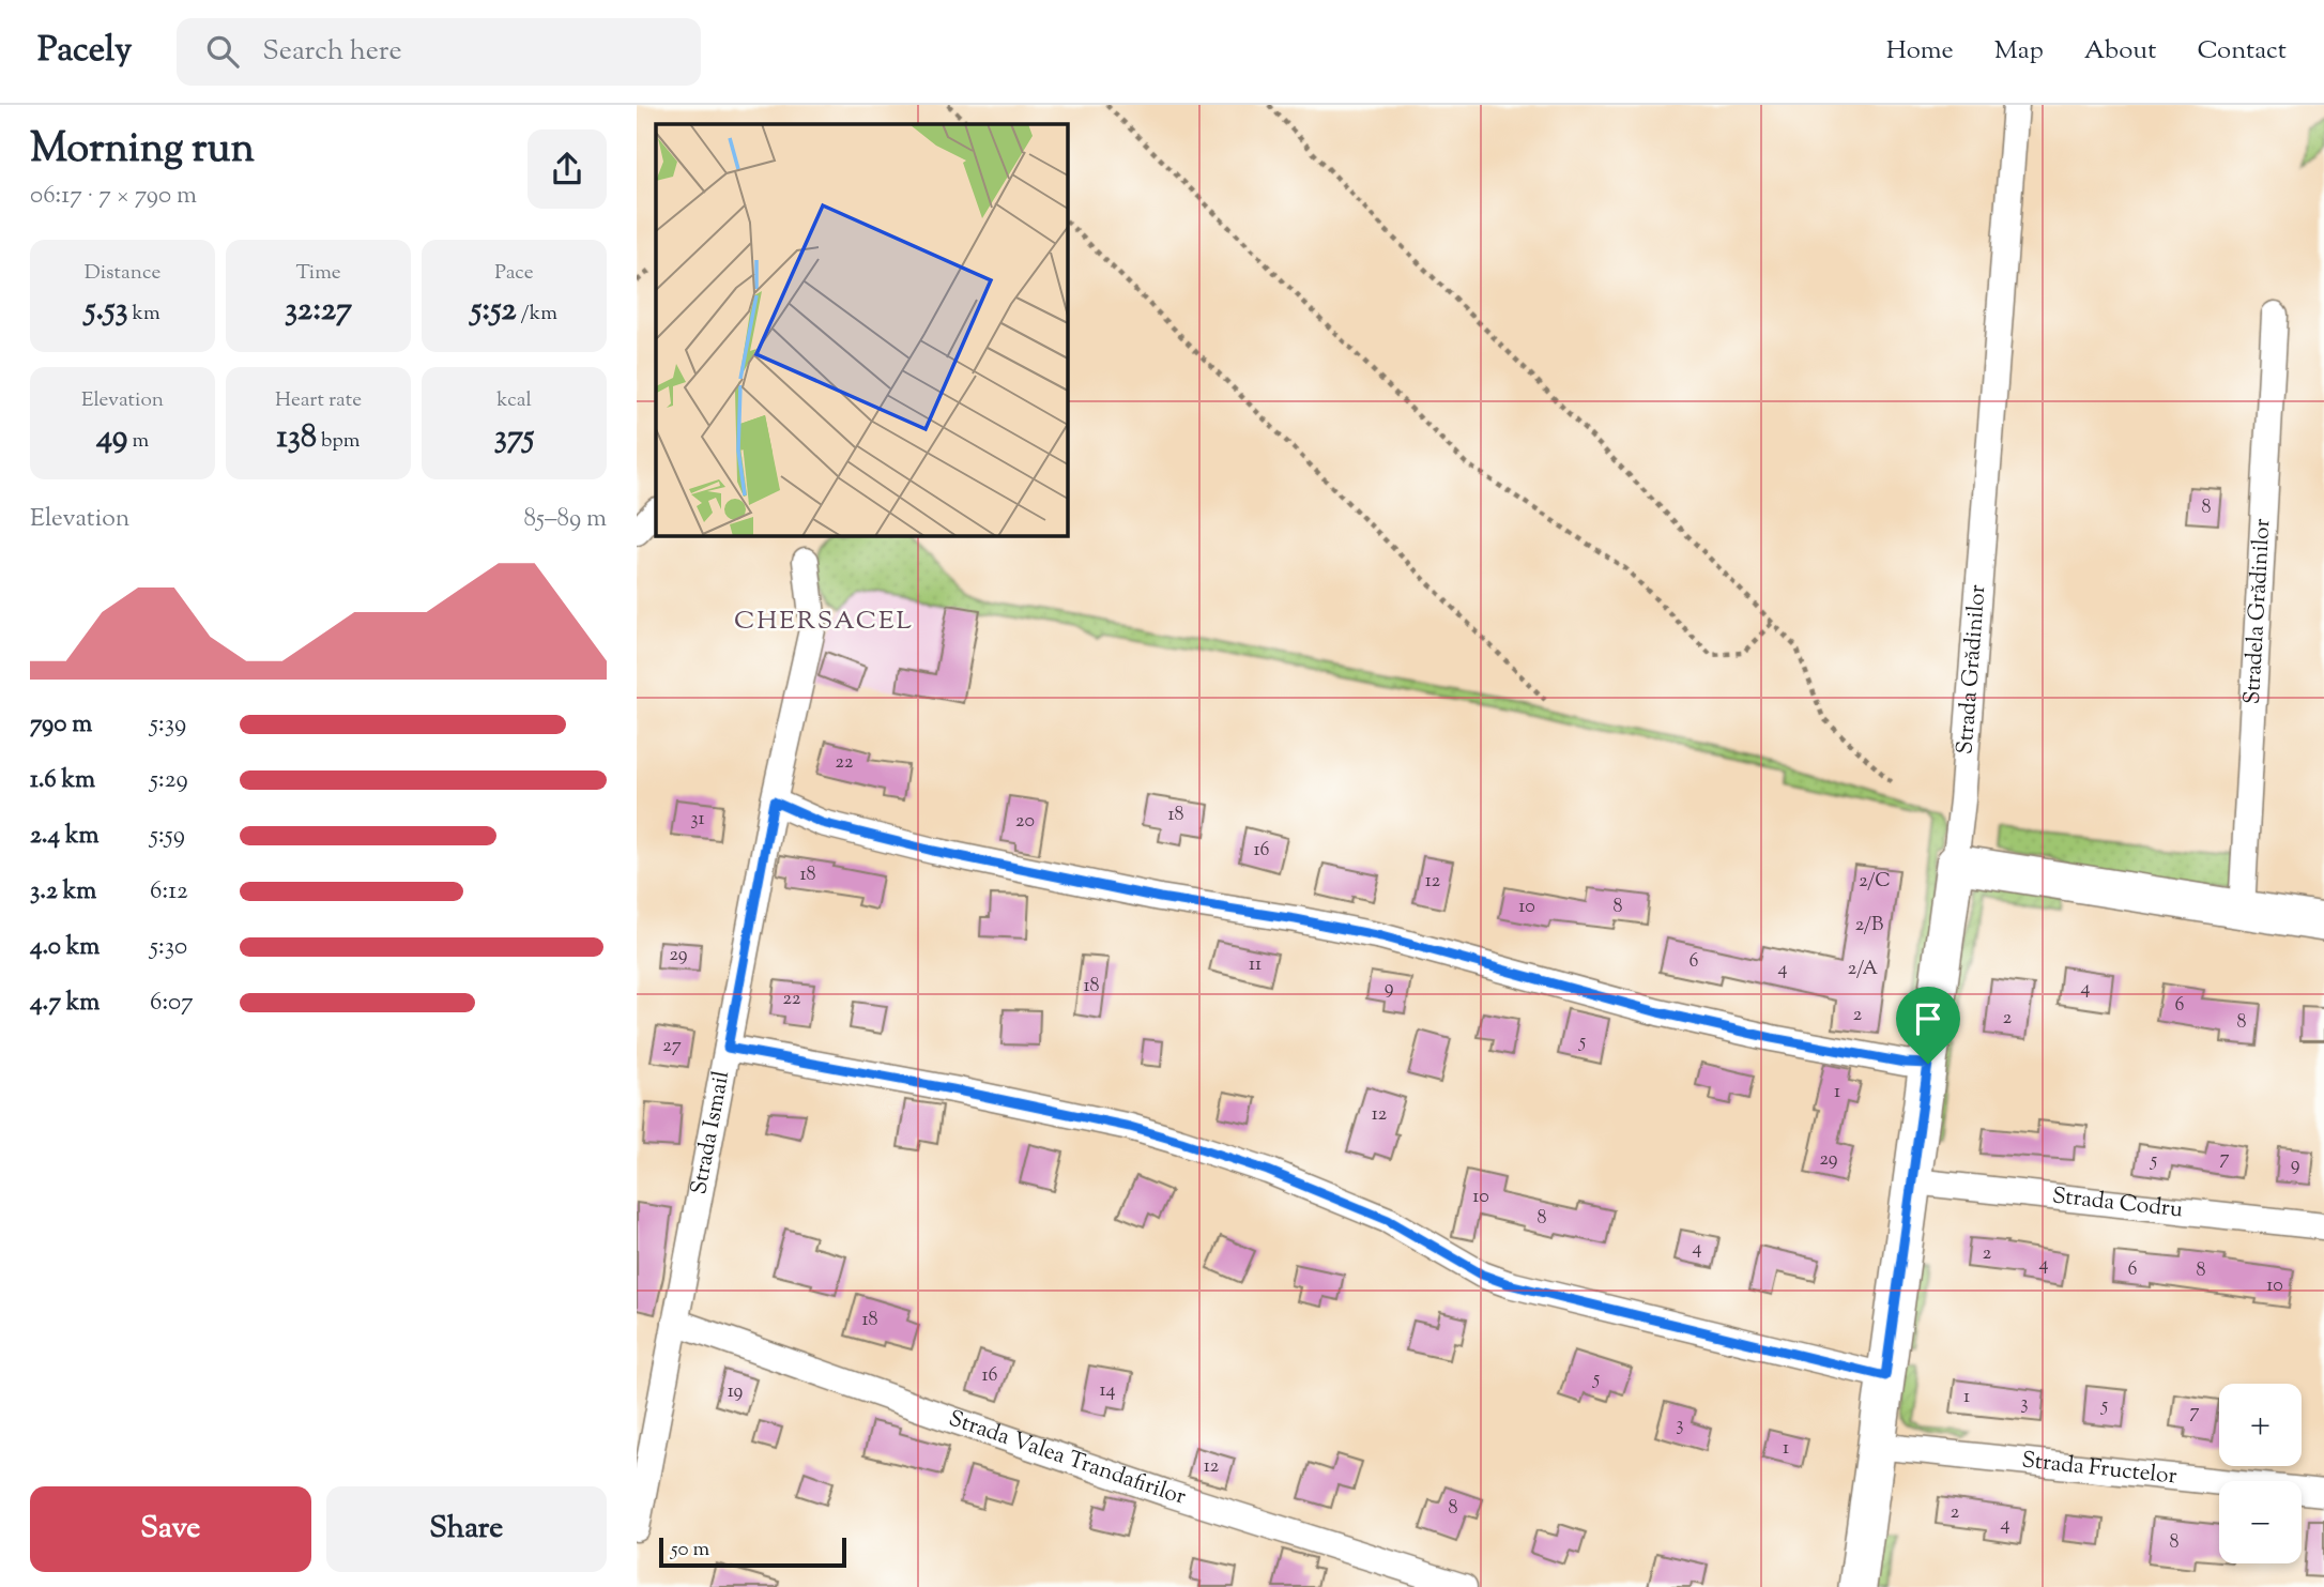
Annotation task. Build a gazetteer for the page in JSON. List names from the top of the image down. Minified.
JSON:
{"streets":{"street":["Stradela Grădinilor","Strada Grădinilor","Strada Ismail","Strada Codru","Strada Valea Trandafirilor","Strada Fructelor"]},"crossings":[["Strada Ismail","Strada Valea Trandafirilor"]],"districts":["CHERSACEL"],"house_numbers":["8","22","18","31","20","16","18","12","2/C","10","8","2/B","29","6","11","4","2/A","18","9","4","22","6","2","2","8","5","27","1","12","7","29","5","9","10","8","4","2","4","6","8","10","18","16","5","14","19","1","3","5","7","3","1","12","8","2","4","8"],"scale_bar":"50 m","page":{"header":"Pacely","search":"Search here","nav":["Home","Map","About","Contact"],"heading":["Morning run","06:17 · 7 × 790 m"],"stats":[["Distance","5.53 km"],["Time","32:27"],["Pace","5:52 /km"],["Elevation","49 m"],["Heart rate","138 bpm"],["kcal","375"]],"chart":["Elevation","85–89 m"],"list":[{"name":"790 m","note":"5:39"},{"name":"1.6 km","note":"5:29"},{"name":"2.4 km","note":"5:59"},{"name":"3.2 km","note":"6:12"},{"name":"4.0 km","note":"5:30"},{"name":"4.7 km","note":"6:07"}],"map_buttons":["+","−"],"buttons":["Save","Share"],"scale":"50 m"}}
